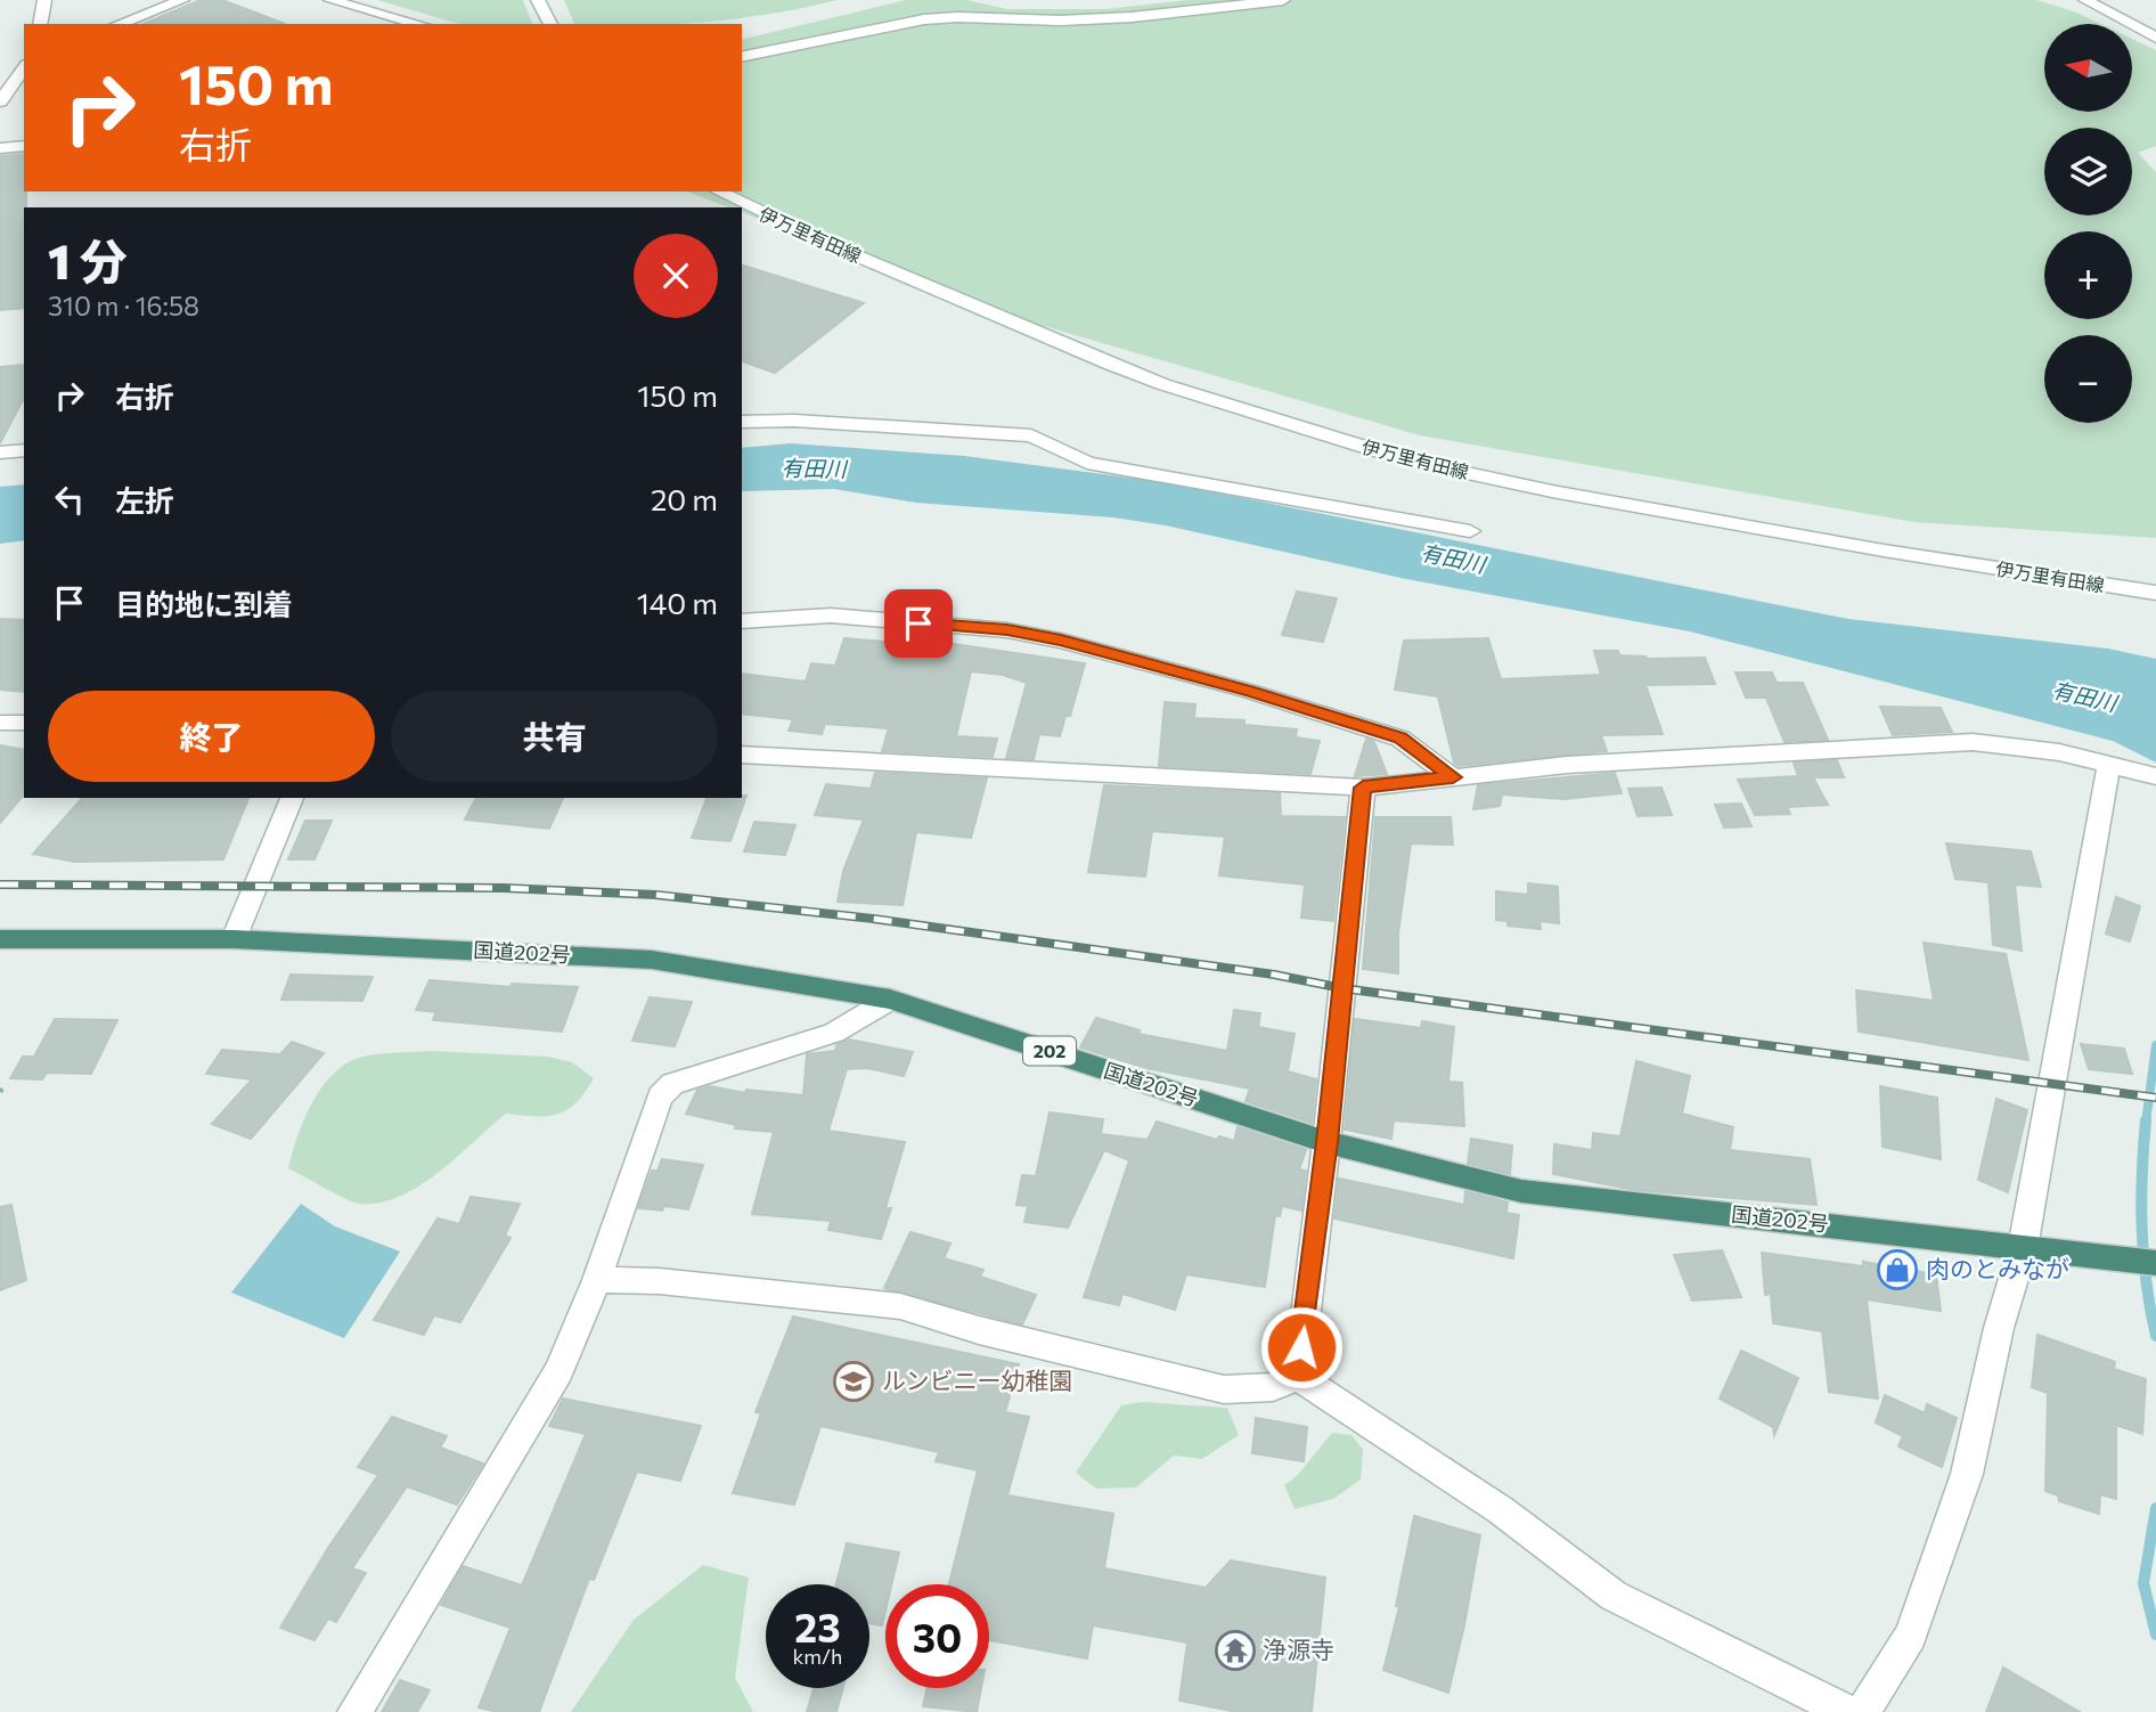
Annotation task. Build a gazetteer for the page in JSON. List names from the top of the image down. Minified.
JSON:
{"streets":{"highway":["国道202号","202"],"street":["伊万里有田線"]},"water":["有田川"],"places":{"shop":["肉のとみなが"],"school or university":["ルンビニー幼稚園"],"temple":["浄源寺"]},"north":"left","page":{"map_buttons":["+","−"],"turn":["150 m","右折"],"heading":["1 分","310 m · 16:58"],"list":[{"name":"右折","value":"150 m"},{"name":"左折","value":"20 m"},{"name":"目的地に到着","value":"140 m"}],"buttons":["終了","共有"],"speed":"23 km/h","limit":"30"}}
